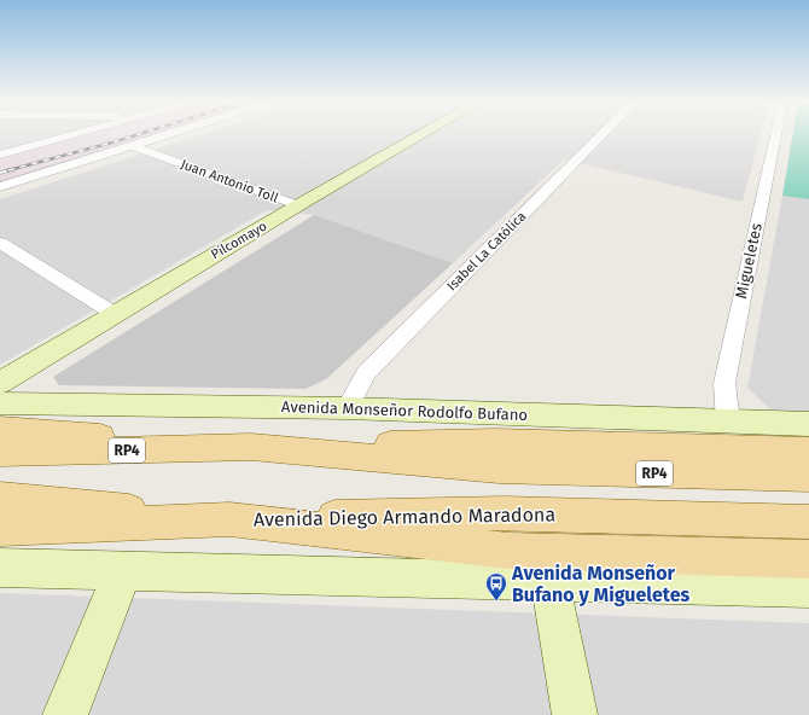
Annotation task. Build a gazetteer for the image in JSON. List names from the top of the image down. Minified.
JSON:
{"streets":{"main road":["RP4","Avenida Diego Armando Maradona"],"street":["Juan Antonio Toll","Pilcomayo","Isabel La Católica","Migueletes","Avenida Monseñor Rodolfo Bufano"]},"crossings":[["Juan Antonio Toll","Pilcomayo"],["Isabel La Católica","Avenida Monseñor Rodolfo Bufano"],["Migueletes","Avenida Monseñor Rodolfo Bufano"]],"places":{"bus stop":["Avenida Monseñor Bufano y Migueletes"]}}
